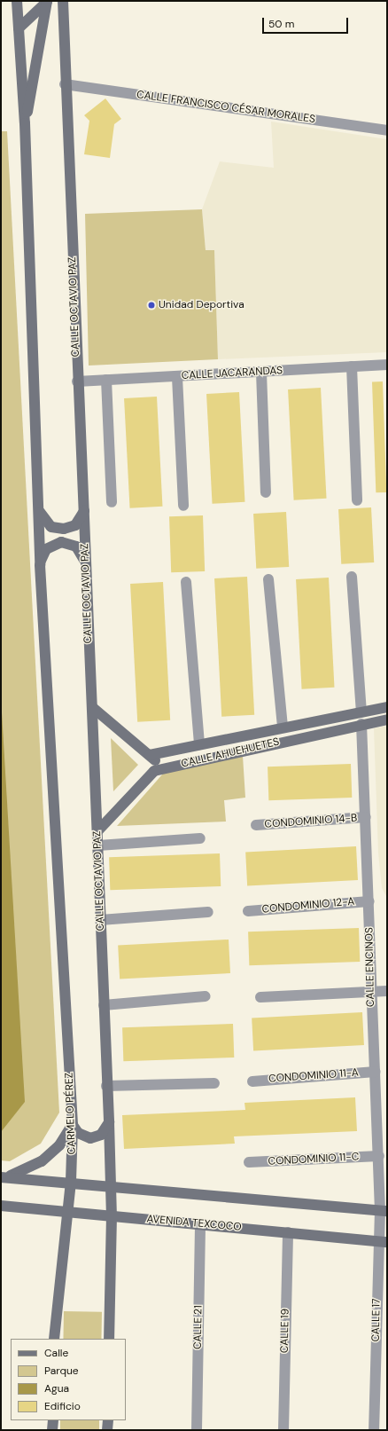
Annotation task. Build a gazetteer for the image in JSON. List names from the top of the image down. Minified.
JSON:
{"streets":{"street":["CALLE FRANCISCO CÉSAR MORALES","CALLE OCTAVIO PAZ","CALLE JACARANDAS","CALLE AHUEHUETES","CONDOMINIO 14-B","CONDOMINIO 12-A","CALLE ENCINOS","CONDOMINIO 11-A","CARMELO PÉREZ","CONDOMINIO 11-C","AVENIDA TEXCOCO","CALLE 17","CALLE 21","CALLE 19"]},"crossings":[["CALLE FRANCISCO CÉSAR MORALES","CALLE OCTAVIO PAZ"],["CALLE OCTAVIO PAZ","CALLE JACARANDAS"],["CALLE AHUEHUETES","CALLE ENCINOS"],["CONDOMINIO 14-B","CALLE ENCINOS"],["CONDOMINIO 12-A","CALLE ENCINOS"],["CALLE ENCINOS","CONDOMINIO 11-A"],["CALLE ENCINOS","CONDOMINIO 11-C"],["CALLE ENCINOS","CALLE 17"],["CARMELO PÉREZ","AVENIDA TEXCOCO"],["AVENIDA TEXCOCO","CALLE 17"],["AVENIDA TEXCOCO","CALLE 21"],["AVENIDA TEXCOCO","CALLE 19"]],"places":["Unidad Deportiva"],"legend":["Calle","Parque","Agua","Edificio"],"scale_bar":"50 m"}
